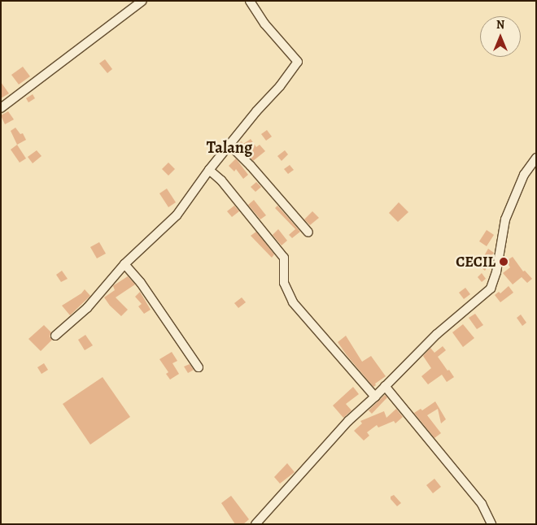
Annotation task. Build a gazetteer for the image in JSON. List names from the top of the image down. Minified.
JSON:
{"districts":["Talang"],"places":["CECIL"],"north":"top"}
